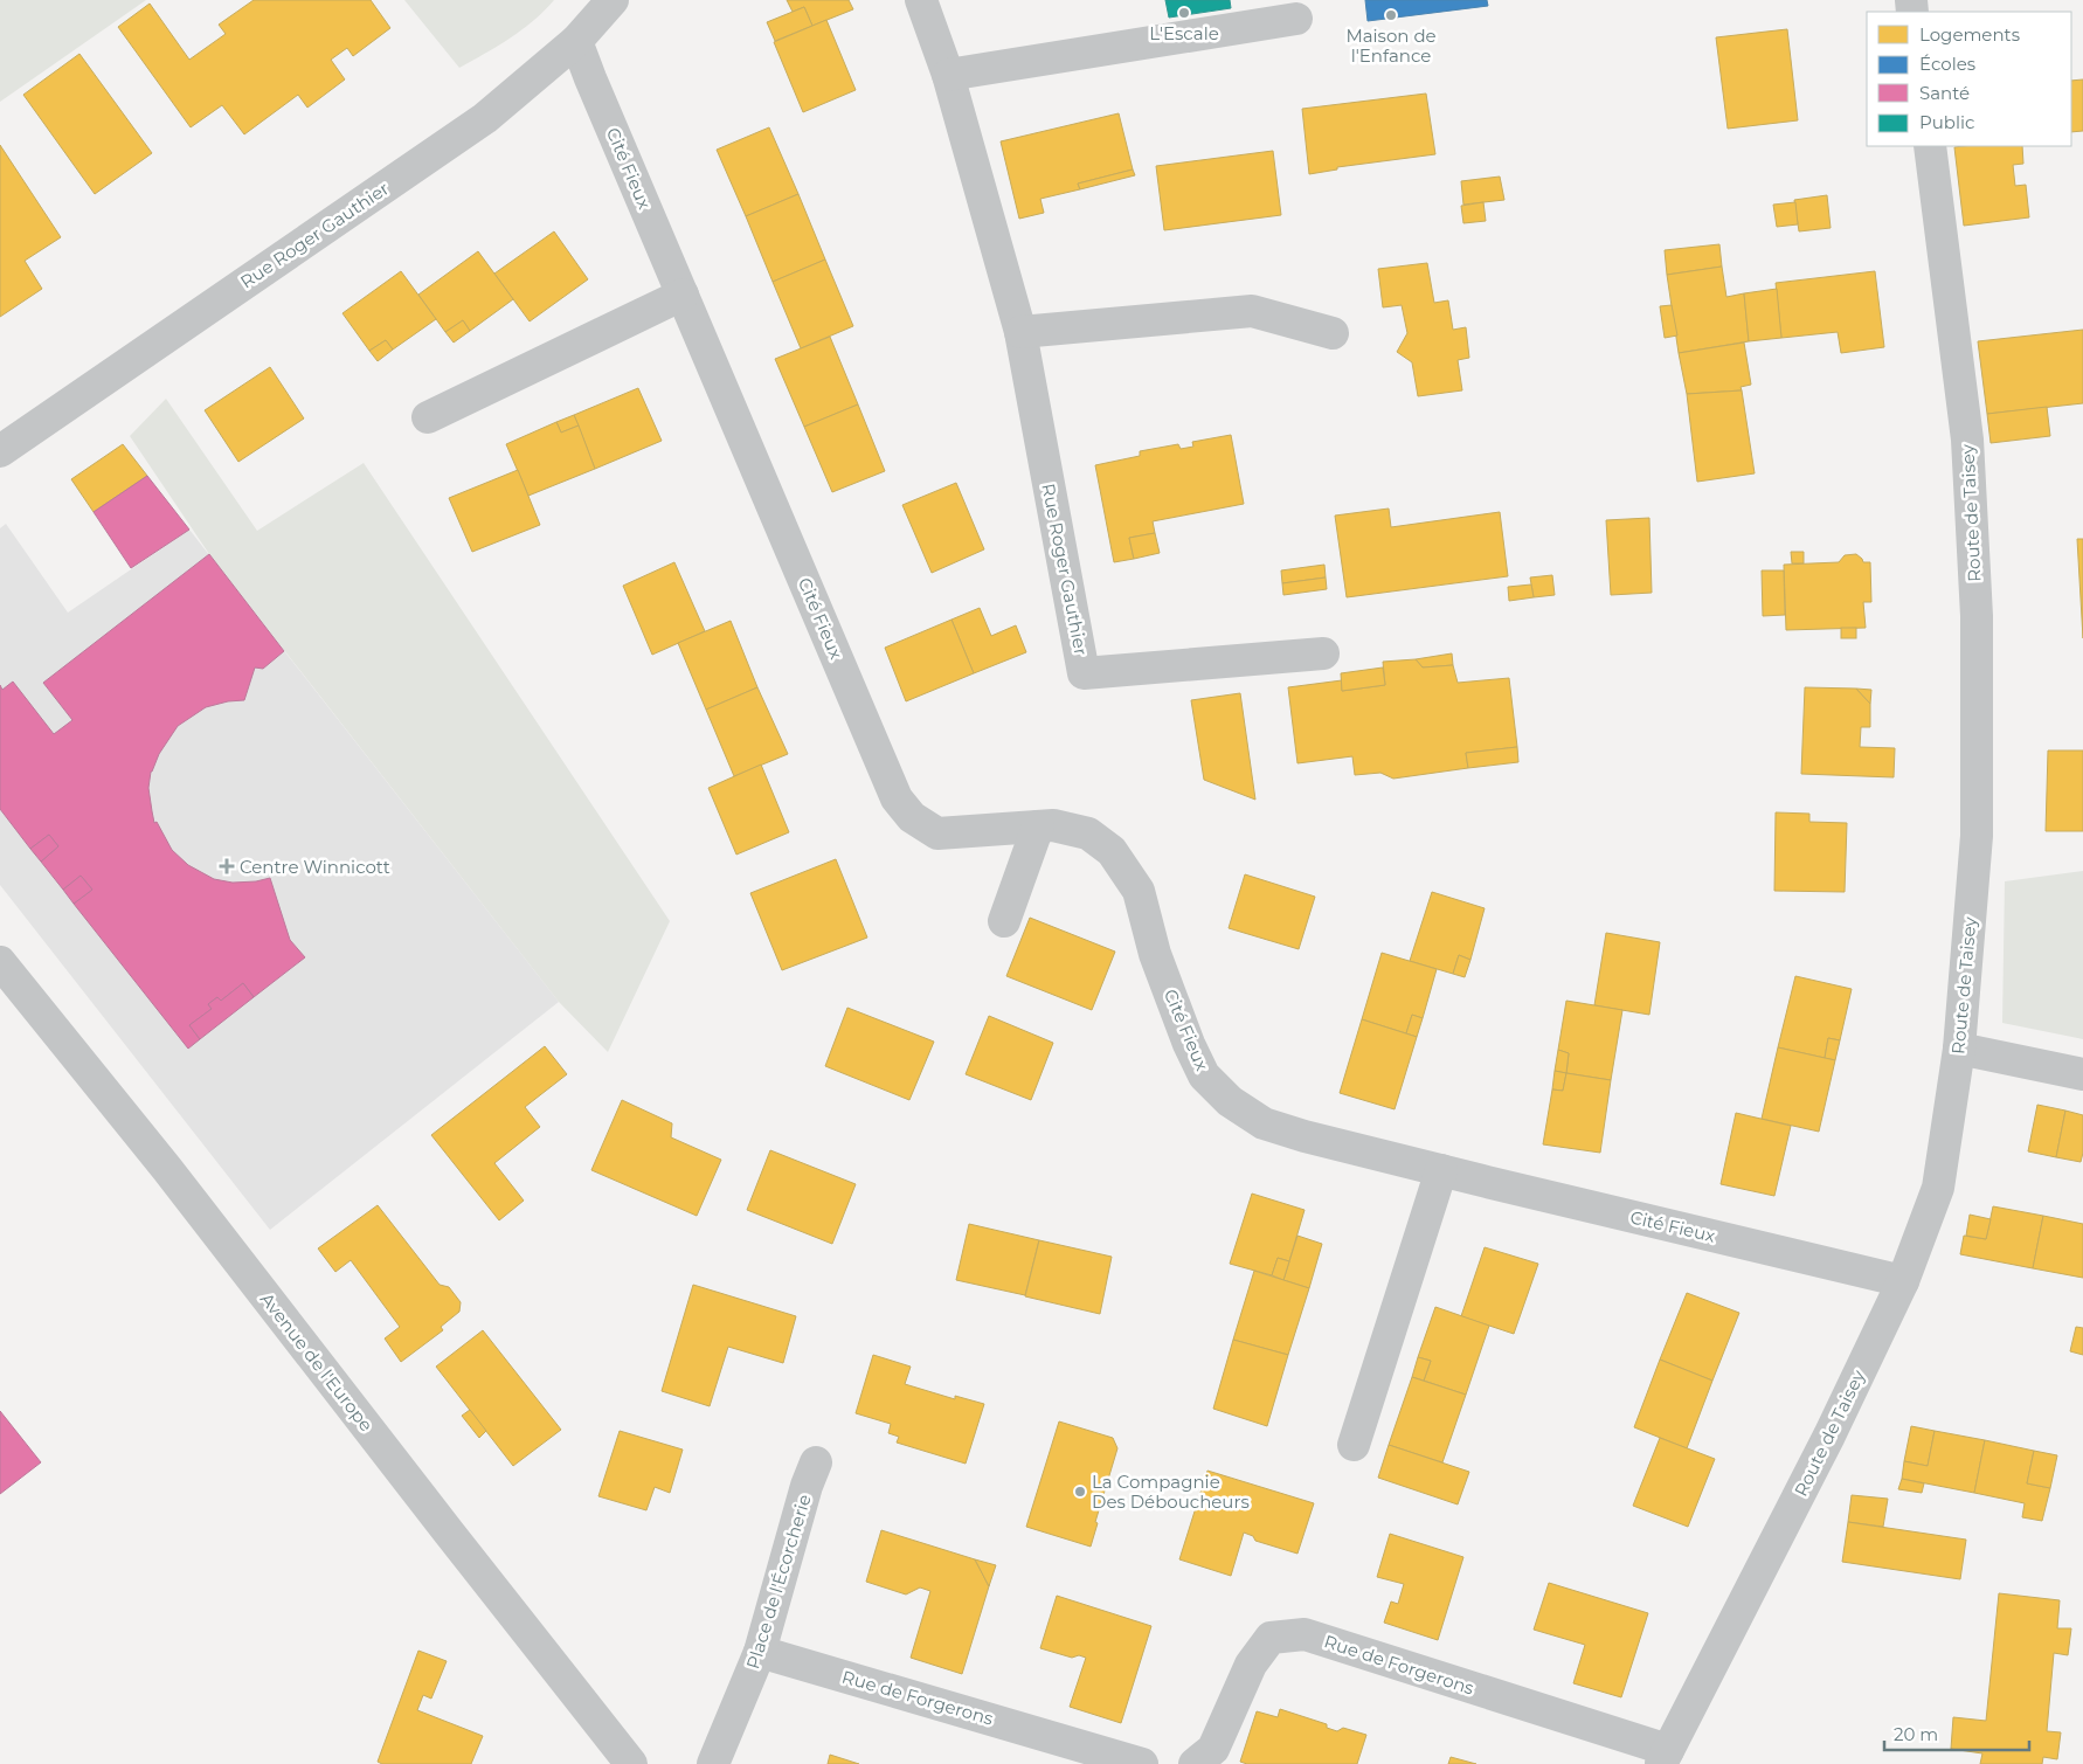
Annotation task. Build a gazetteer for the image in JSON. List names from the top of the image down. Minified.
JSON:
{"streets":{"street":["Cité Fieux","Rue Roger Gauthier","Route de Taisey","Avenue de l'Europe","Place de l'Écorcherie","Rue de Forgerons"]},"crossings":[["Cité Fieux","Rue Roger Gauthier"],["Cité Fieux","Route de Taisey"],["Route de Taisey","Rue de Forgerons"],["Place de l'Écorcherie","Rue de Forgerons"]],"places":{"other":["L'Escale","Maison de l'Enfance","La Compagnie Des Déboucheurs"],"health":["Centre Winnicott"]},"legend":["Logements","Écoles","Santé","Public"],"scale_bar":"20 m"}
